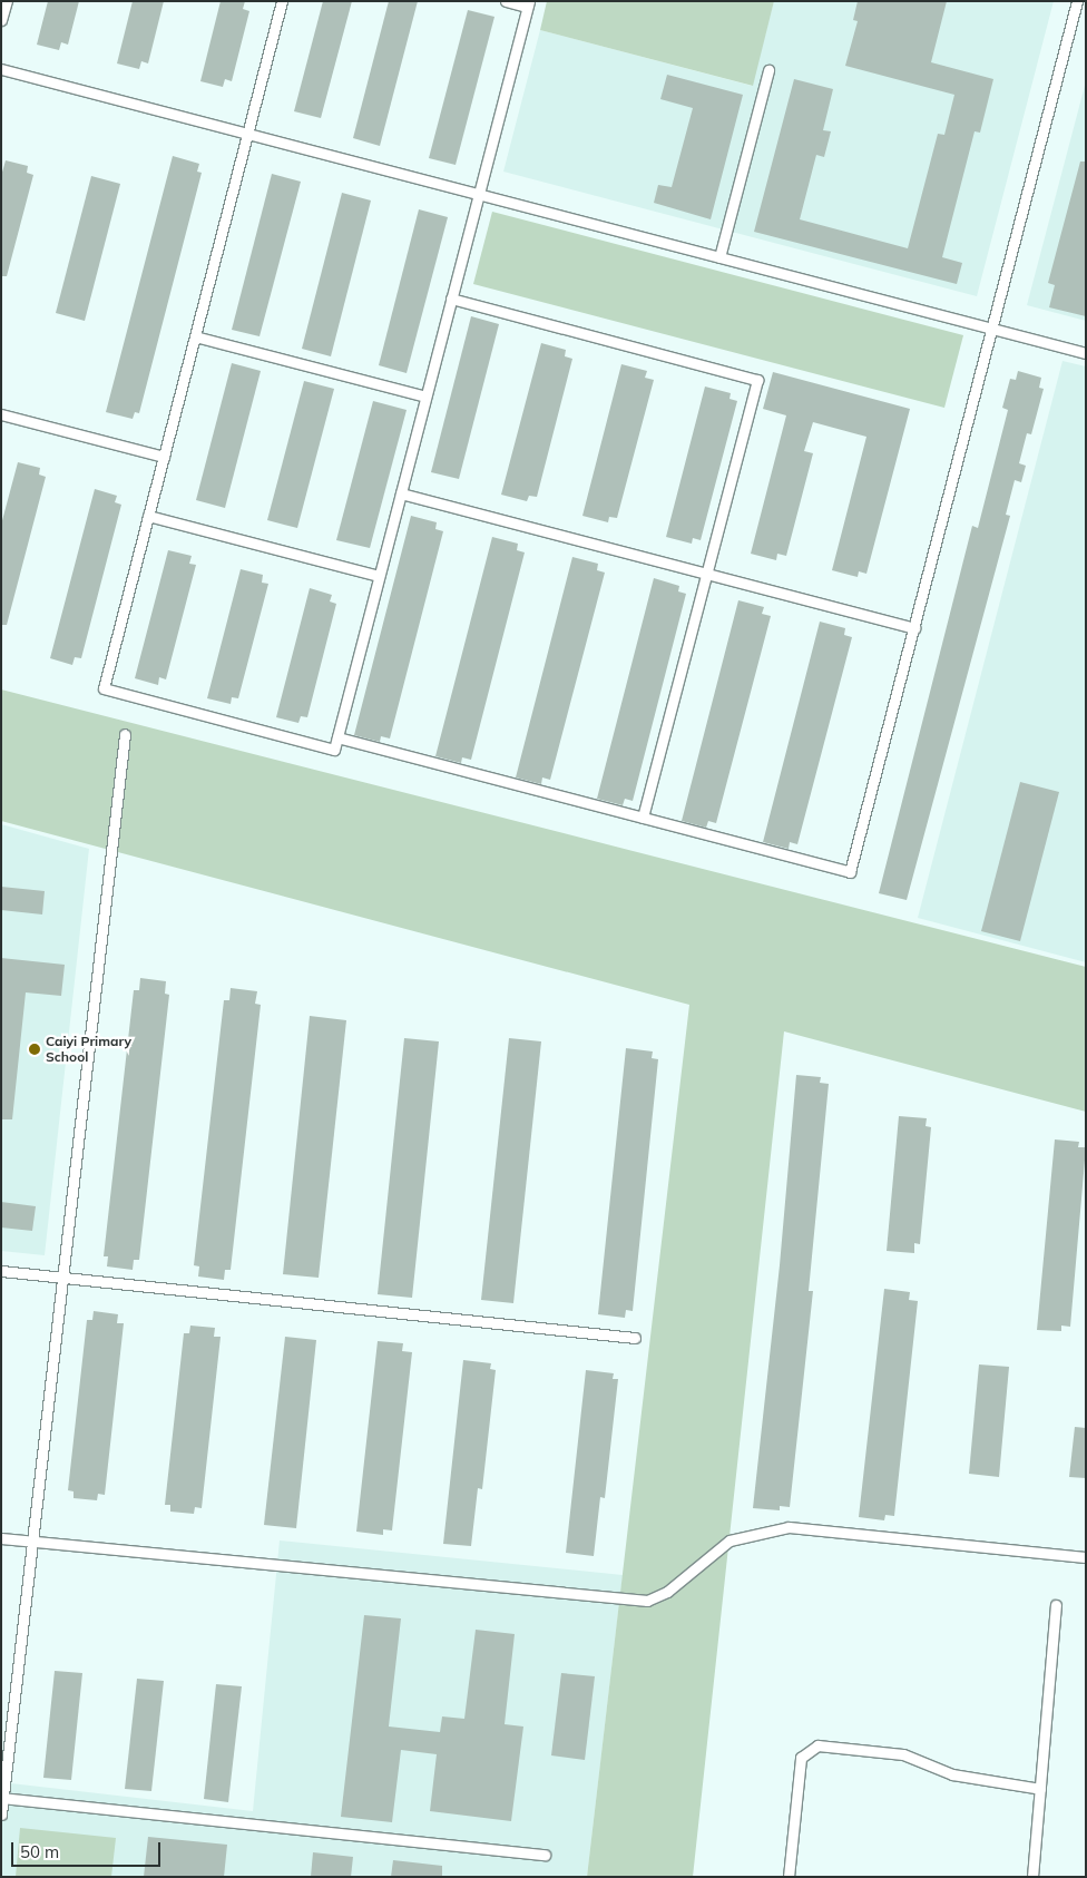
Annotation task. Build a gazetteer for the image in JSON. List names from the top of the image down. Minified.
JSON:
{"places":["Caiyi Primary School"],"scale_bar":"50 m"}
